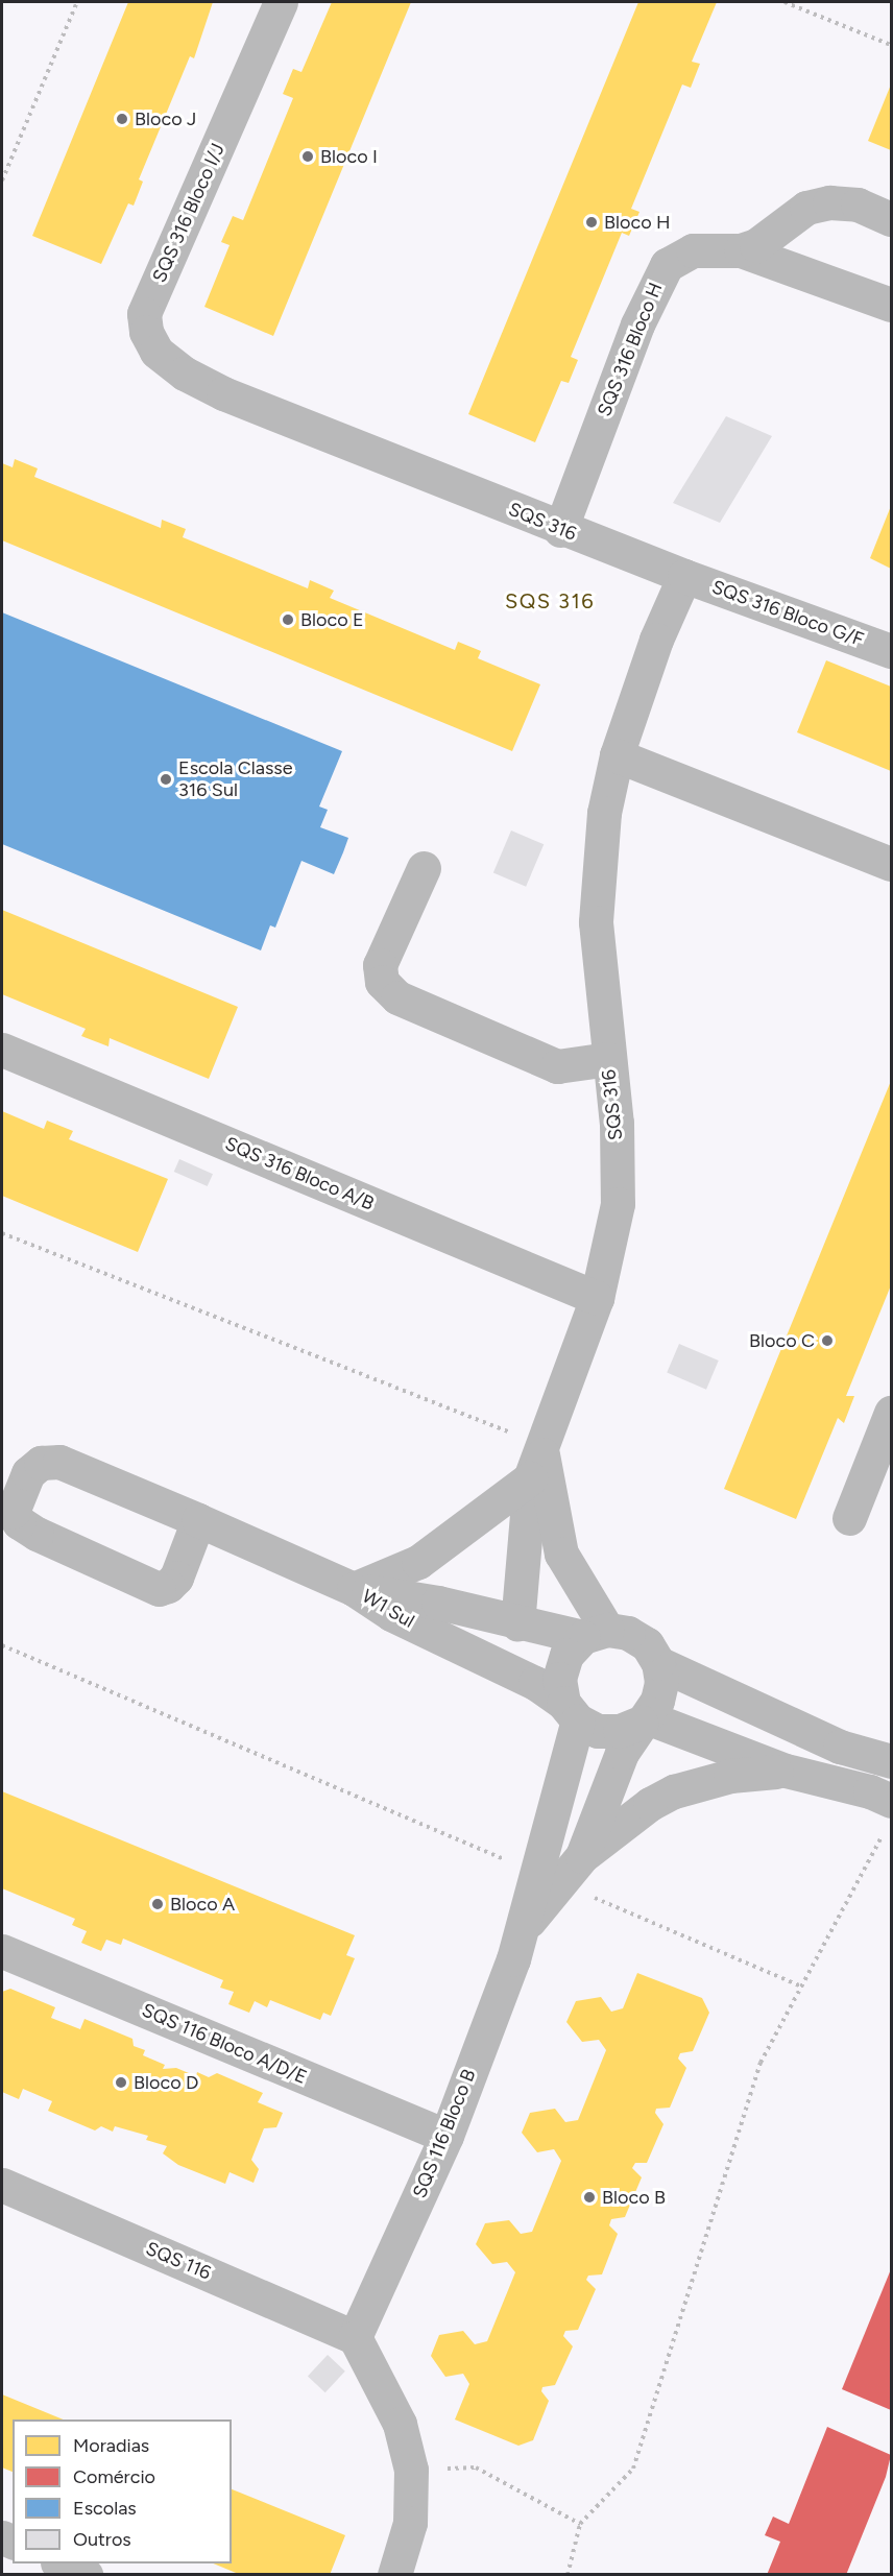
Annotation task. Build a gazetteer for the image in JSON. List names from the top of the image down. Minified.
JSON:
{"streets":{"street":["SQS 316 Bloco I/J","SQS 316 Bloco H","SQS 316","SQS 316 Bloco G/F","SQS 316 Bloco A/B","W1 Sul","SQS 116 Bloco A/D/E","SQS 116 Bloco B","SQS 116"]},"crossings":[["SQS 316 Bloco I/J","SQS 316"],["SQS 316 Bloco H","SQS 316"],["SQS 316","SQS 316 Bloco G/F"],["SQS 316","SQS 316 Bloco A/B"],["SQS 316","W1 Sul"],["W1 Sul","SQS 116 Bloco B"],["SQS 116 Bloco A/D/E","SQS 116 Bloco B"],["SQS 116 Bloco B","SQS 116"]],"districts":["SQS 316"],"places":["Bloco J","Bloco I","Bloco H","Bloco E","Escola Classe 316 Sul","Bloco C","Bloco A","Bloco D","Bloco B"],"legend":["Moradias","Comércio","Escolas","Outros"]}
